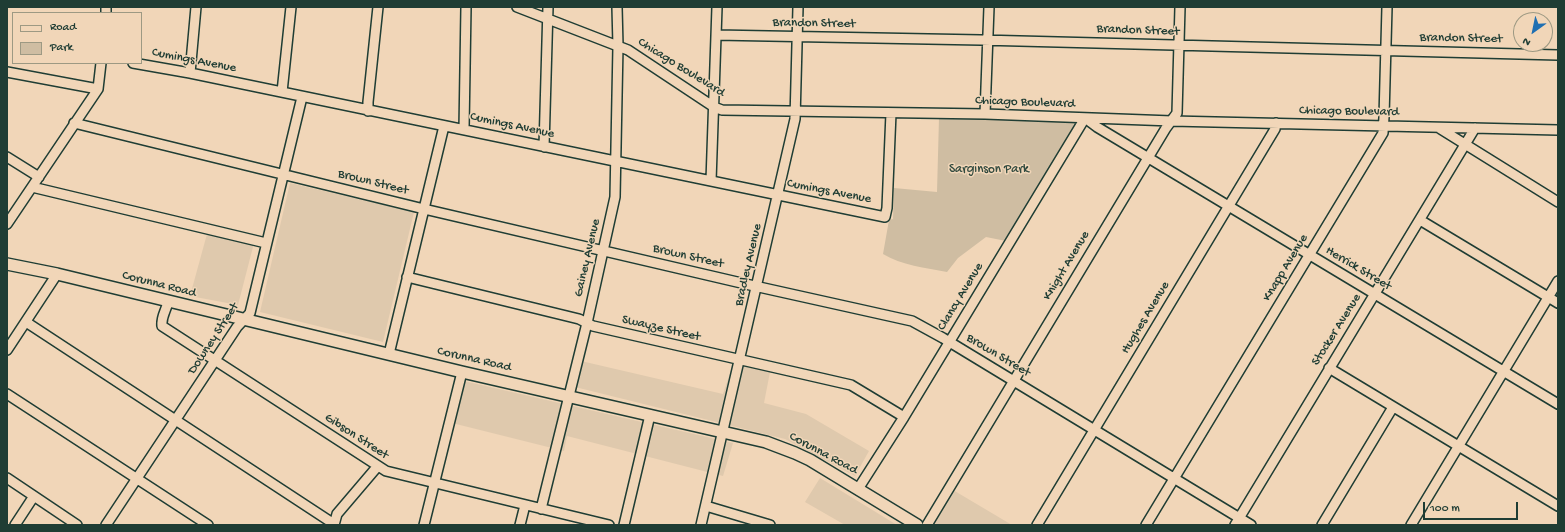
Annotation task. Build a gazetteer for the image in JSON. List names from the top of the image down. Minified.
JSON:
{"streets":{"main road":["Corunna Road"],"street":["Brandon Street","Cumings Avenue","Chicago Boulevard","Brown Street","Gainey Avenue","Bradley Avenue","Knight Avenue","Knapp Avenue","Herrick Street","Clancy Avenue","Hughes Avenue","Swayze Street","Stocker Avenue","Downey Street","Gibson Street"]},"crossings":[["Brandon Street","Bradley Avenue"],["Brandon Street","Knight Avenue"],["Brandon Street","Knapp Avenue"],["Cumings Avenue","Chicago Boulevard"],["Cumings Avenue","Gainey Avenue"],["Cumings Avenue","Bradley Avenue"],["Cumings Avenue","Downey Street"],["Chicago Boulevard","Gainey Avenue"],["Chicago Boulevard","Bradley Avenue"],["Chicago Boulevard","Knight Avenue"],["Chicago Boulevard","Knapp Avenue"],["Chicago Boulevard","Herrick Street"],["Chicago Boulevard","Clancy Avenue"],["Chicago Boulevard","Hughes Avenue"],["Chicago Boulevard","Stocker Avenue"],["Brown Street","Gainey Avenue"],["Brown Street","Bradley Avenue"],["Brown Street","Knight Avenue"],["Brown Street","Knapp Avenue"],["Brown Street","Clancy Avenue"],["Brown Street","Hughes Avenue"],["Brown Street","Stocker Avenue"],["Brown Street","Downey Street"],["Gainey Avenue","Corunna Road"],["Gainey Avenue","Swayze Street"],["Gainey Avenue","Gibson Street"],["Bradley Avenue","Corunna Road"],["Bradley Avenue","Swayze Street"],["Knight Avenue","Herrick Street"],["Knapp Avenue","Herrick Street"],["Herrick Street","Clancy Avenue"],["Herrick Street","Hughes Avenue"],["Herrick Street","Stocker Avenue"],["Corunna Road","Clancy Avenue"],["Corunna Road","Downey Street"],["Corunna Road","Gibson Street"],["Clancy Avenue","Swayze Street"],["Downey Street","Gibson Street"]],"parks":["Sarginson Park"],"legend":["Road","Park"],"scale_bar":"100 m","north":"bottom left"}
